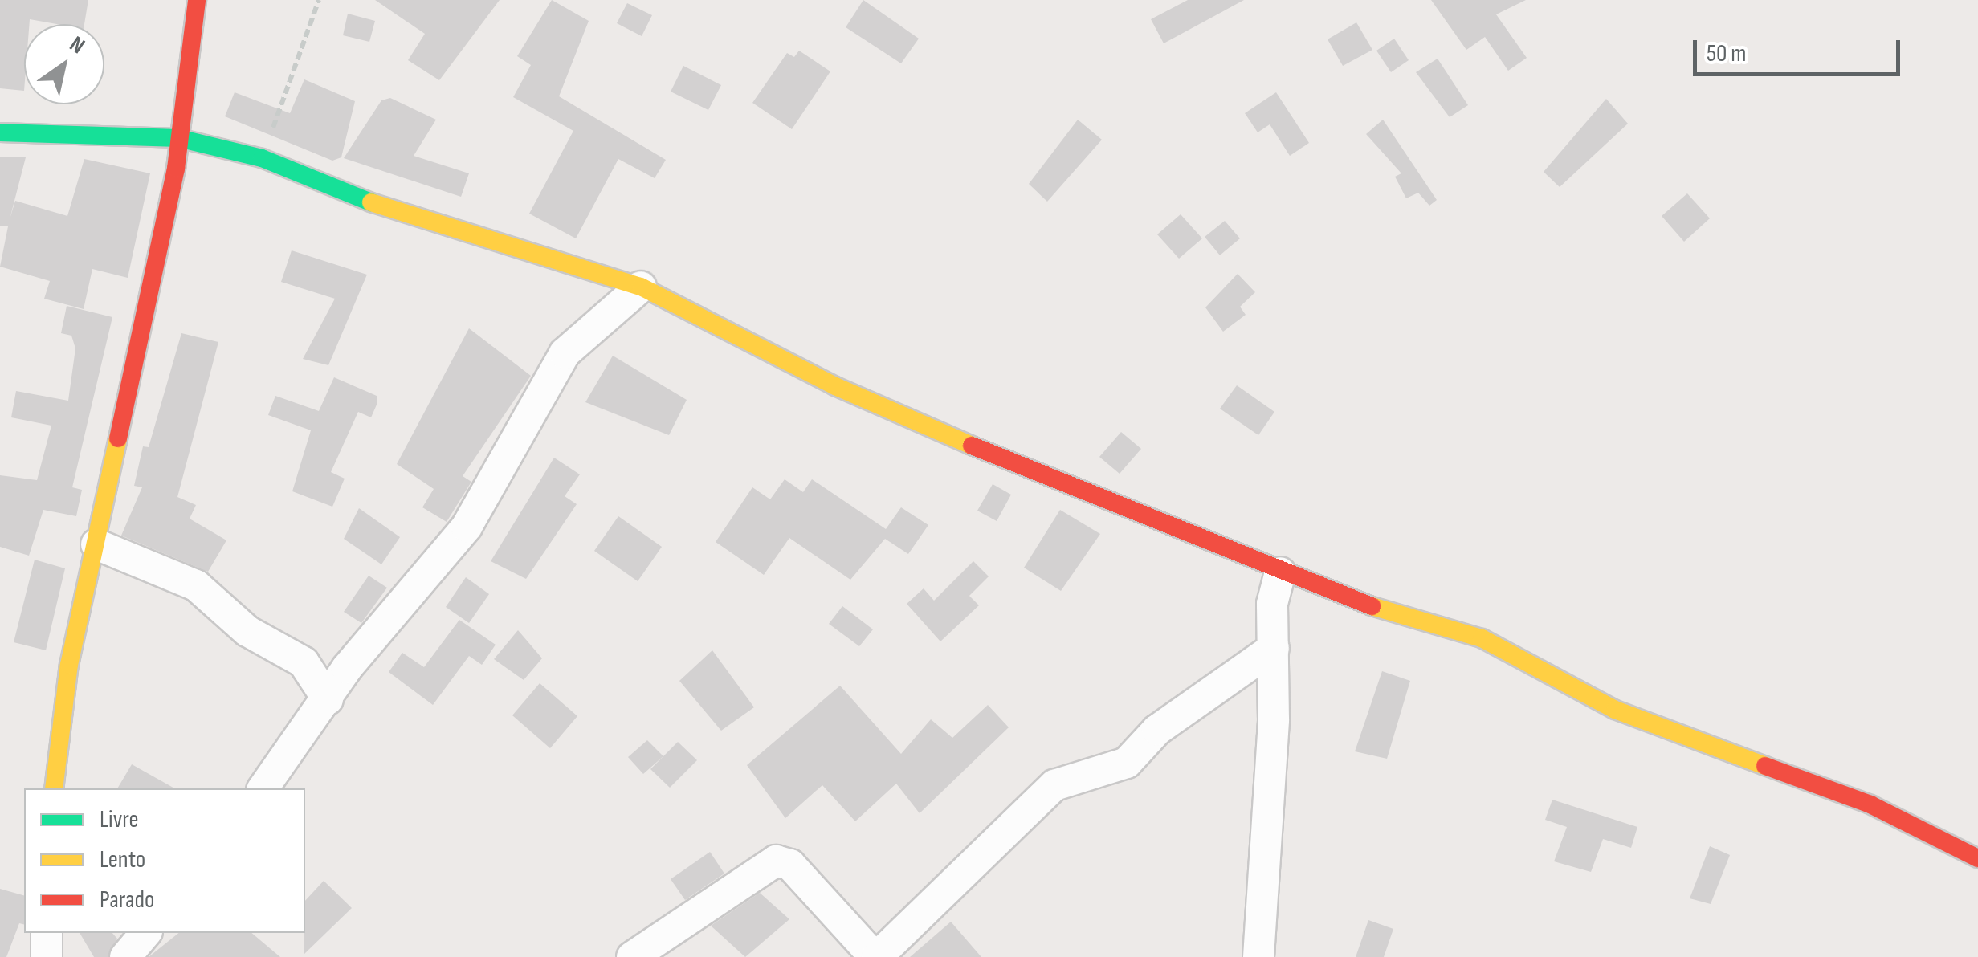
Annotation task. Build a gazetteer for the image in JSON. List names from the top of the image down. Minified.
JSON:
{"legend":["Livre","Lento","Parado"],"scale_bar":"50 m","north":"top right"}
